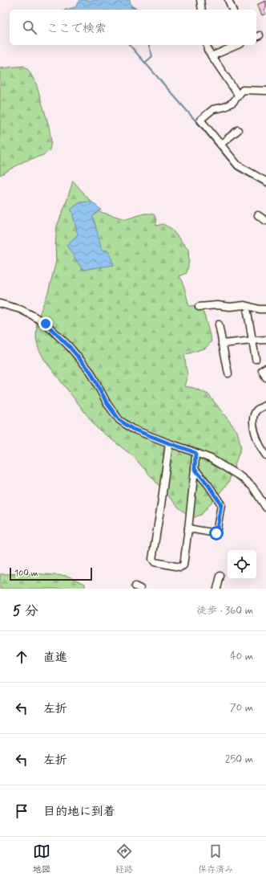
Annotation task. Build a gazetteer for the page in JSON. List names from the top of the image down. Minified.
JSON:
{"scale_bar":"100 m","page":{"search":"ここで検索","scale":"100 m","heading":["5 分","徒歩 · 360 m"],"list":[["直進","40 m"],["左折","70 m"],["左折","250 m"],"目的地に到着"],"nav":["地図","経路","保存済み"]}}
